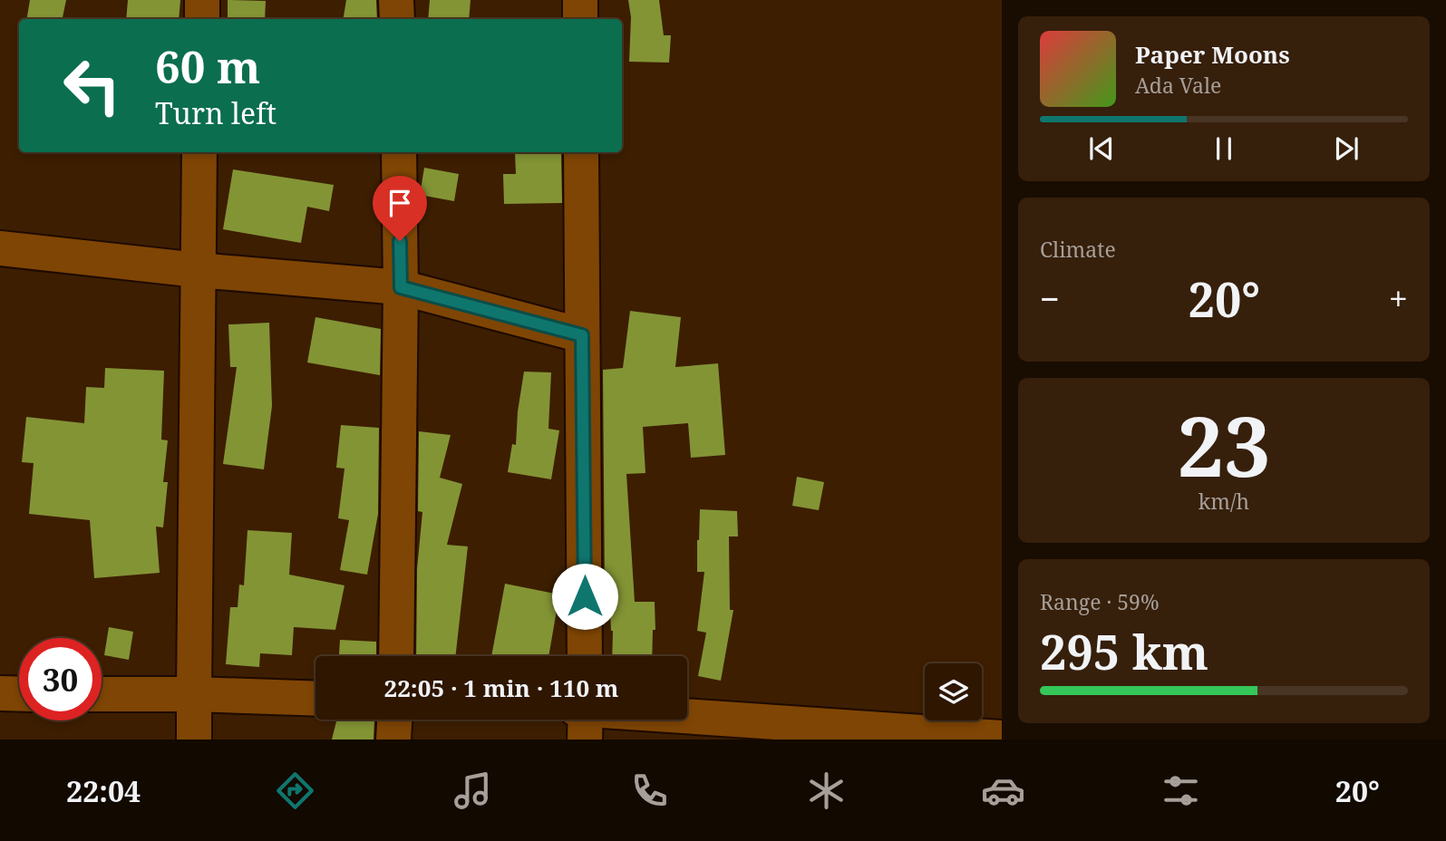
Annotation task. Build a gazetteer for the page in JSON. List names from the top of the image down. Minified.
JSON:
{"page":{"turn":["60 m","Turn left"],"song":["Paper Moons","Ada Vale"],"tile":["Climate",["23","km/h"],["Range · 59%","295 km"]],"heat":["−","20°","+"],"limit":"30","trip":"22:05 · 1 min · 110 m","tabs":["22:04","20°"]}}
